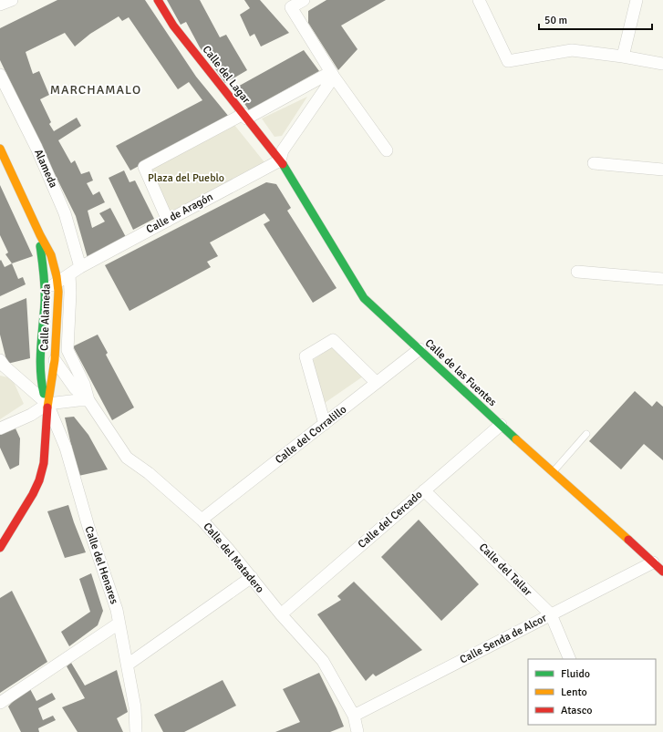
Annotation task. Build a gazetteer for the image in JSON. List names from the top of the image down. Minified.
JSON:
{"streets":{"street":["Calle del Lagar","Alameda","Calle de Aragón","Calle Alameda","Calle de las Fuentes","Calle del Corralillo","Calle del Cercado","Calle del Matadero","Calle del Henares","Calle del Tallar","Calle Senda de Alcor"]},"crossings":[["Calle del Lagar","Calle de Aragón"],["Calle del Lagar","Calle de las Fuentes"],["Alameda","Calle de Aragón"],["Calle de Aragón","Calle Alameda"],["Calle de Aragón","Calle de las Fuentes"],["Calle de Aragón","Calle del Matadero"],["Calle Alameda","Calle del Matadero"],["Calle Alameda","Calle del Henares"],["Calle de las Fuentes","Calle del Corralillo"],["Calle de las Fuentes","Calle del Cercado"],["Calle de las Fuentes","Calle Senda de Alcor"],["Calle del Corralillo","Calle del Matadero"],["Calle del Cercado","Calle del Matadero"],["Calle del Cercado","Calle del Tallar"],["Calle del Matadero","Calle Senda de Alcor"],["Calle del Tallar","Calle Senda de Alcor"]],"districts":["MARCHAMALO"],"parks":["Plaza del Pueblo"],"legend":["Fluido","Lento","Atasco"],"scale_bar":"50 m"}
